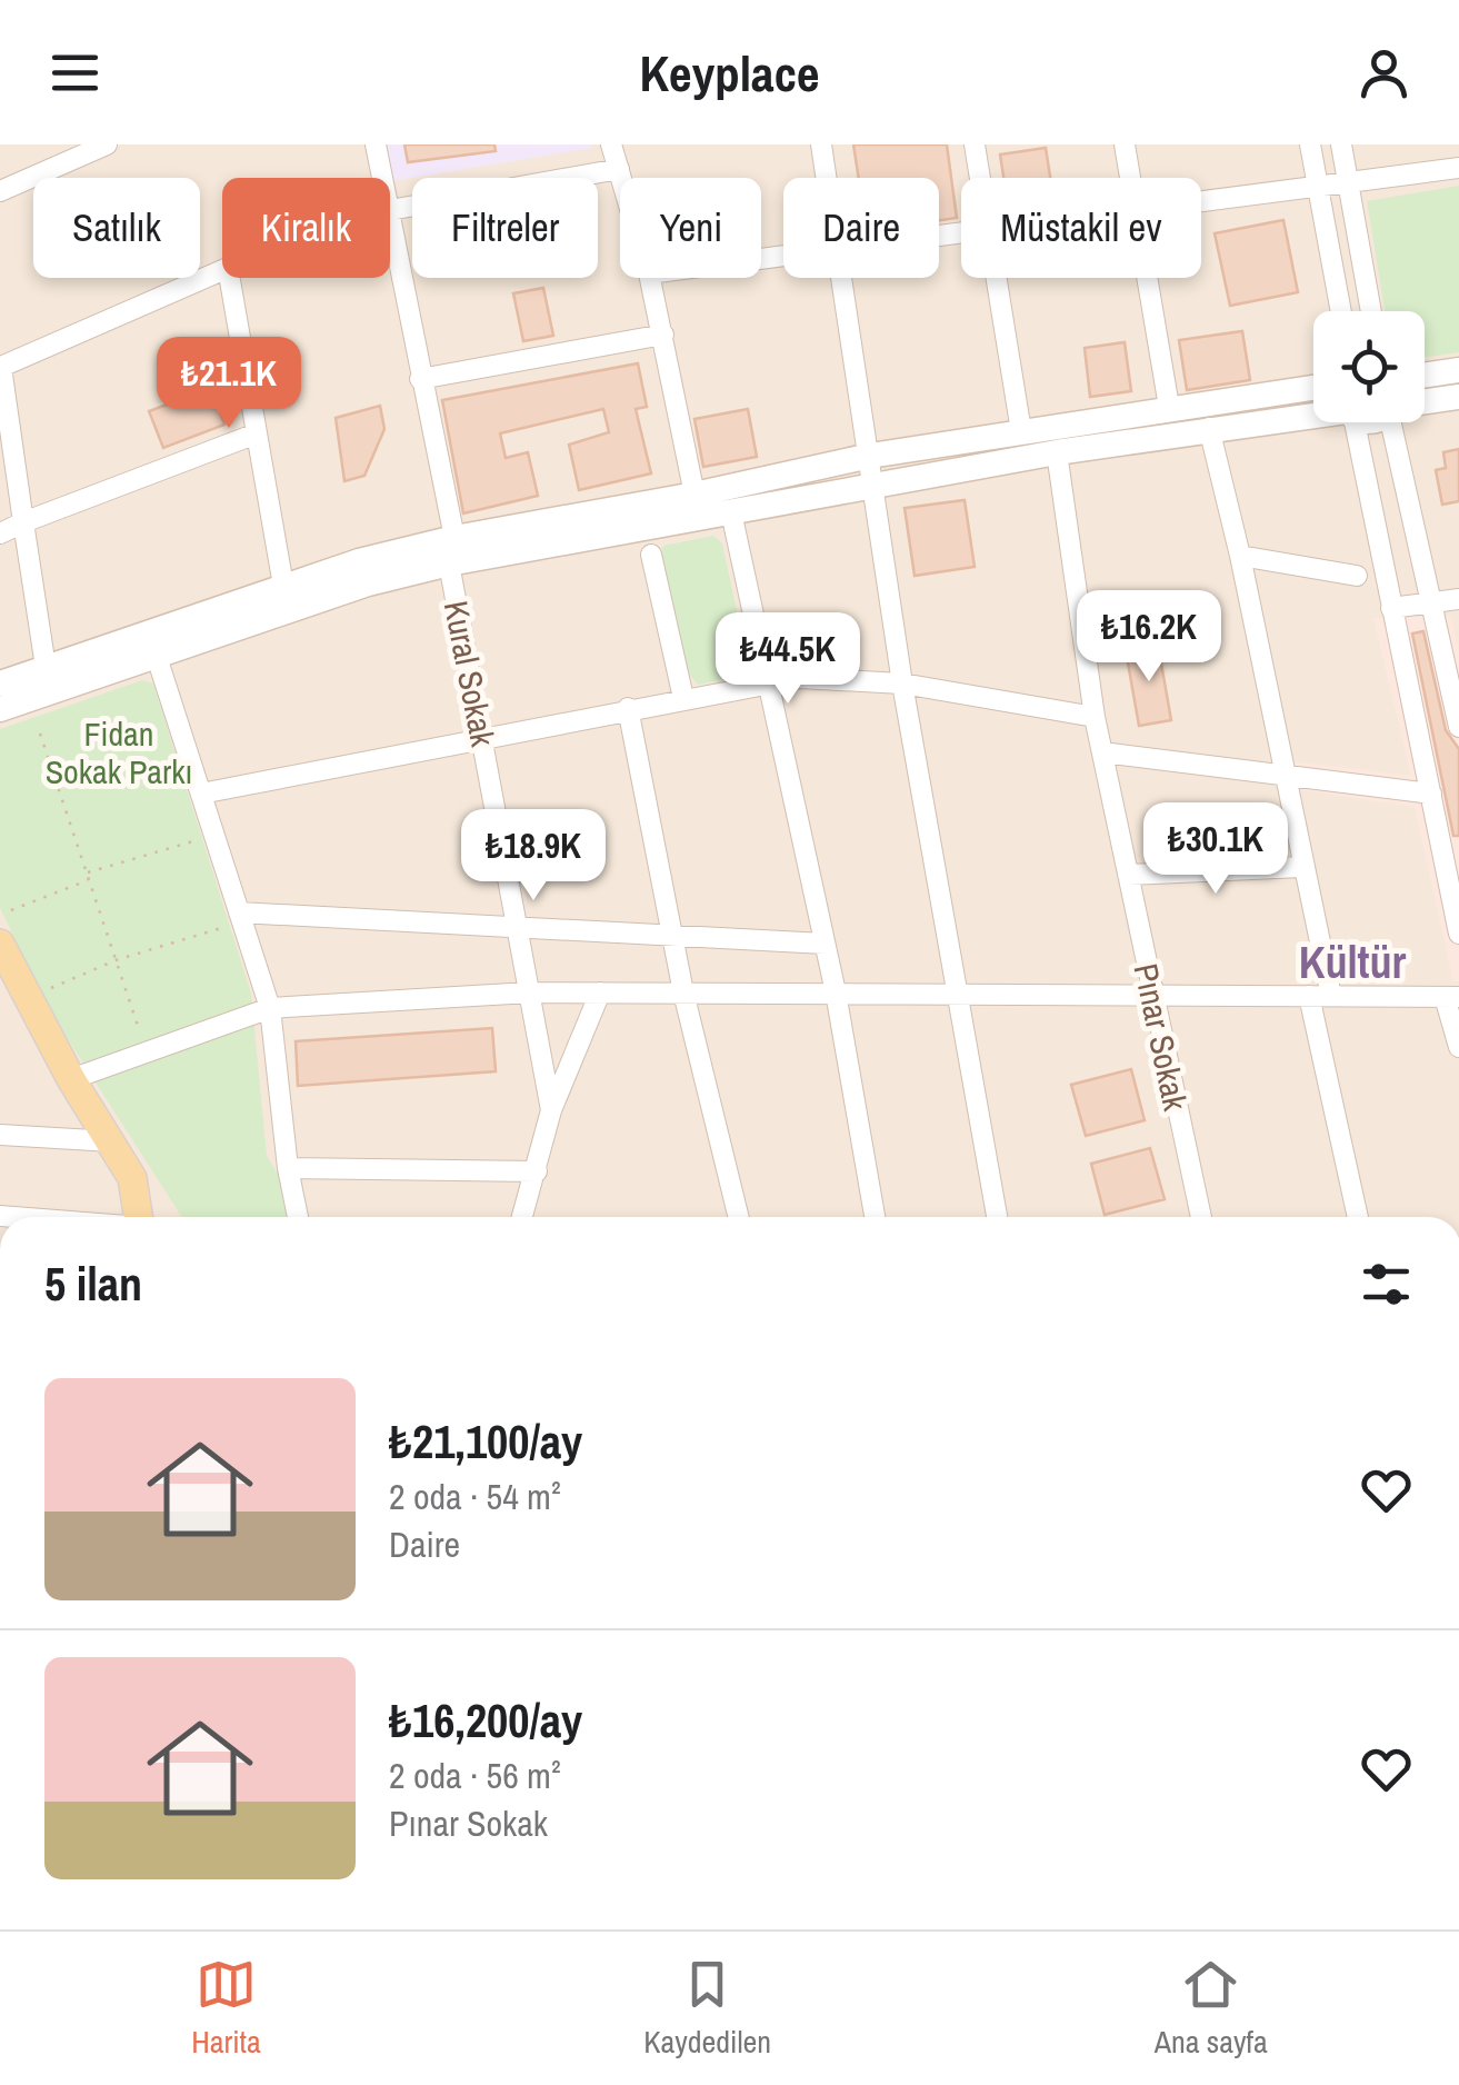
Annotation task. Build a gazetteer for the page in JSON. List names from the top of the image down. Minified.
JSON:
{"streets":{"street":["Kural Sokak","Pınar Sokak"]},"districts":["Kültür"],"parks":["Fidan Sokak Parkı"],"page":{"header":"Keyplace","chip":["Satılık","Kiralık","Filtreler","Yeni","Daire","Müstakil ev"],"price":["₺21.1K","₺16.2K","₺44.5K","₺30.1K","₺18.9K"],"heading":"5 ilan","list":[{"name":"₺21,100/ay","note":"2 oda · 54 m² · Daire"},{"name":"₺16,200/ay","note":"2 oda · 56 m² · Pınar Sokak"}],"tabs":["Harita","Kaydedilen","Ana sayfa"]}}
